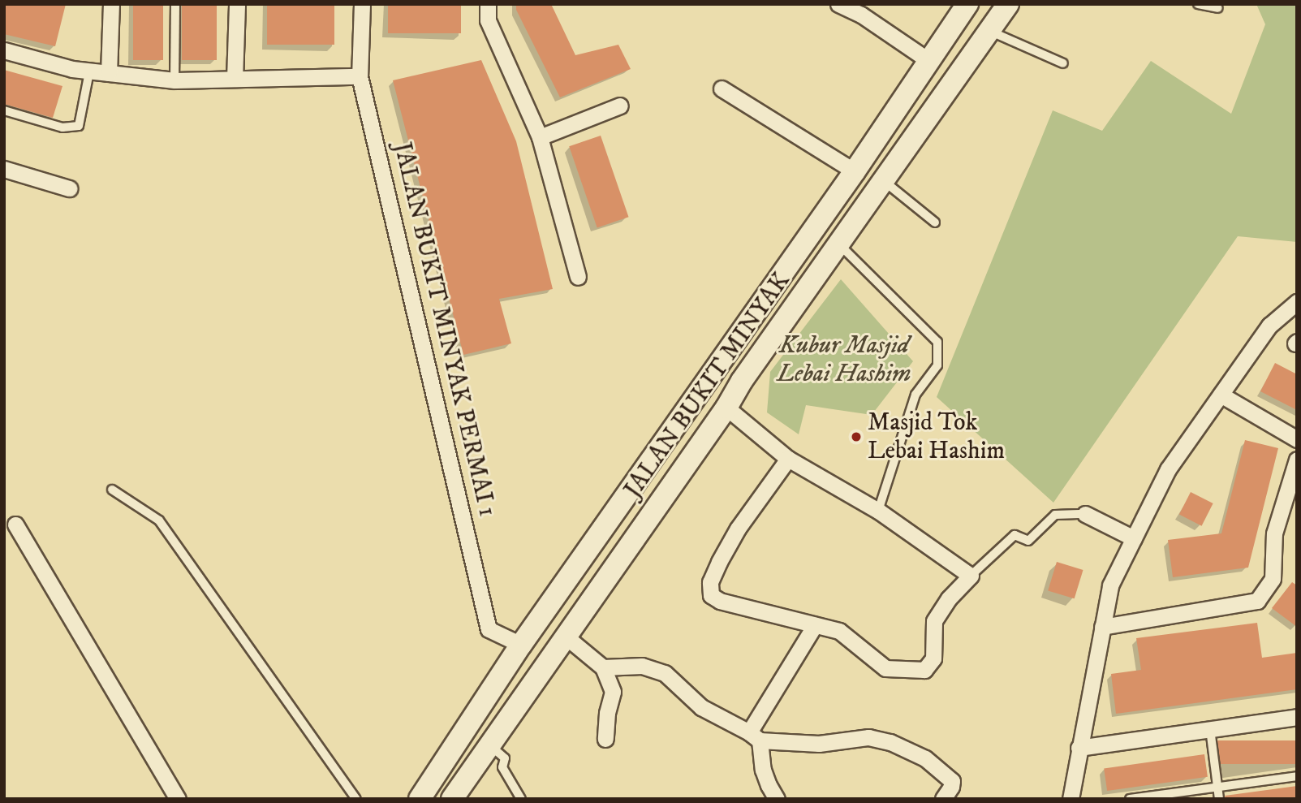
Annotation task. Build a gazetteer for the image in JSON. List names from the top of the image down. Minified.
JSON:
{"streets":{"main road":["JALAN BUKIT MINYAK"],"street":["JALAN BUKIT MINYAK PERMAI 1"]},"crossings":[["JALAN BUKIT MINYAK PERMAI 1","JALAN BUKIT MINYAK"]],"parks":["Kubur Masjid Lebai Hashim"],"places":["Masjid Tok Lebai Hashim"]}
